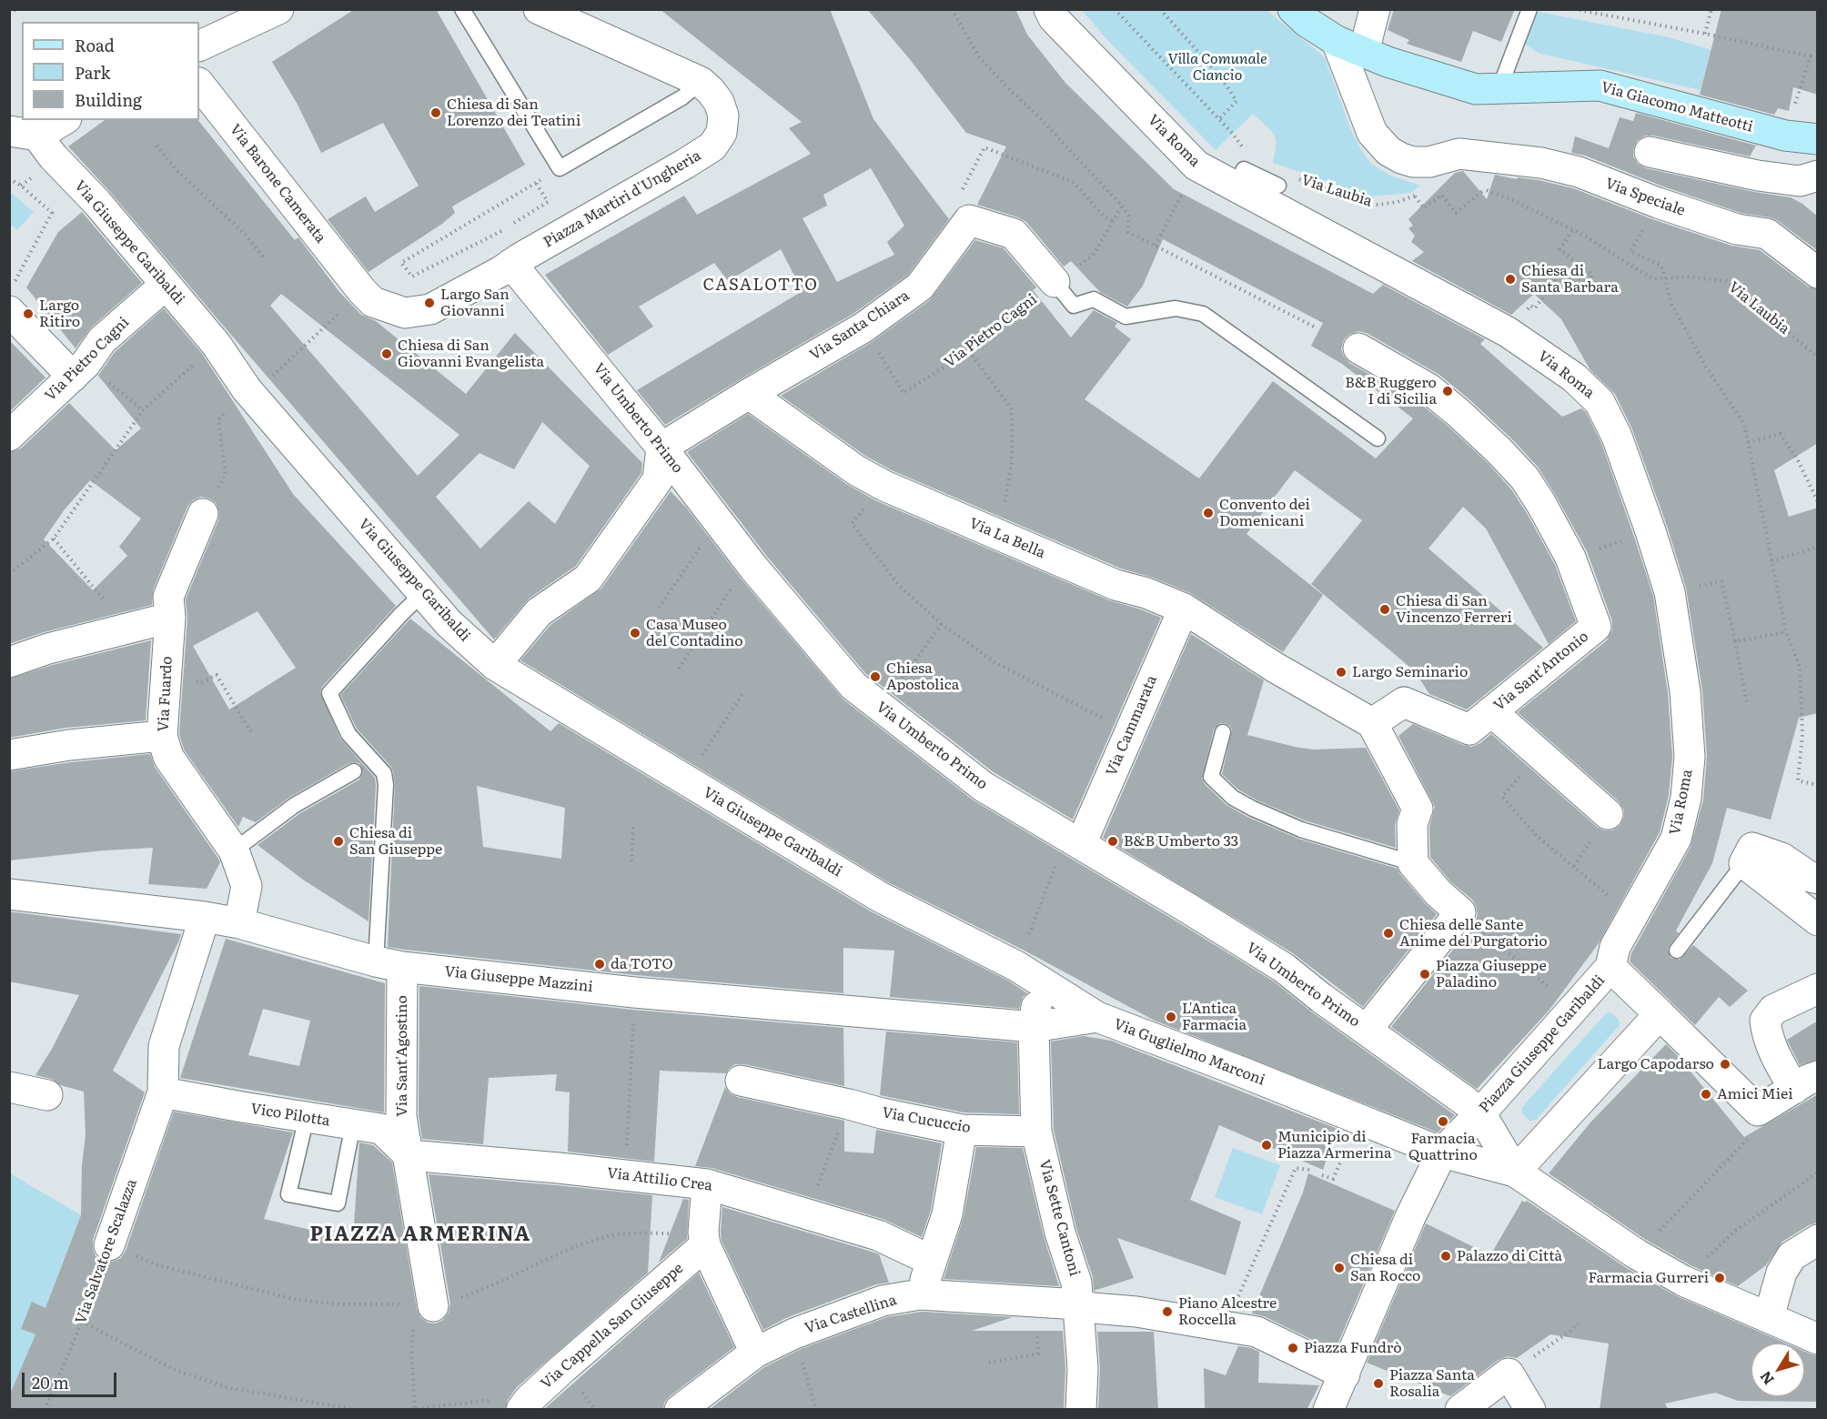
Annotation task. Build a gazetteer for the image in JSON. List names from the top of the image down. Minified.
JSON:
{"streets":{"main road":["Via Giacomo Matteotti"],"street":["Via Roma","Via Barone Camerata","Via Speciale","Piazza Martiri d'Ungheria","Via Giuseppe Garibaldi","Via Santa Chiara","Via Pietro Cagni","Via Umberto Primo","Via La Bella","Via Sant'Antonio","Via Fuardo","Via Cammarata","Via Giuseppe Mazzini","Piazza Giuseppe Garibaldi","Via Guglielmo Marconi","Via Sant'Agostino","Vico Pilotta","Via Cucuccio","Via Attilio Crea","Via Sette Cantoni","Via Salvatore Scalazza","Via Castellina","Via Cappella San Giuseppe"],"path":["Via Laubia"]},"crossings":[["Via Giacomo Matteotti","Via Speciale"],["Via Roma","Piazza Giuseppe Garibaldi"],["Piazza Martiri d'Ungheria","Via Umberto Primo"],["Via Giuseppe Garibaldi","Via Pietro Cagni"],["Via Giuseppe Garibaldi","Via Guglielmo Marconi"],["Via Giuseppe Garibaldi","Via Sette Cantoni"],["Via Santa Chiara","Via Pietro Cagni"],["Via Santa Chiara","Via Umberto Primo"],["Via Santa Chiara","Via La Bella"],["Via Umberto Primo","Via Cammarata"],["Via Umberto Primo","Piazza Giuseppe Garibaldi"],["Via La Bella","Via Sant'Antonio"],["Via La Bella","Via Cammarata"],["Via Fuardo","Via Giuseppe Mazzini"],["Via Giuseppe Mazzini","Via Guglielmo Marconi"],["Via Giuseppe Mazzini","Via Sant'Agostino"],["Via Giuseppe Mazzini","Via Sette Cantoni"],["Via Giuseppe Mazzini","Via Salvatore Scalazza"],["Piazza Giuseppe Garibaldi","Via Guglielmo Marconi"],["Via Guglielmo Marconi","Via Sette Cantoni"],["Via Sant'Agostino","Vico Pilotta"],["Via Sant'Agostino","Via Attilio Crea"],["Vico Pilotta","Via Attilio Crea"],["Vico Pilotta","Via Salvatore Scalazza"],["Via Cucuccio","Via Sette Cantoni"],["Via Sette Cantoni","Via Castellina"]],"districts":["CASALOTTO","PIAZZA ARMERINA"],"parks":["Villa Comunale Ciancio"],"places":["Chiesa di San Lorenzo dei Teatini","Chiesa di Santa Barbara","Largo San Giovanni","Largo Ritiro","Chiesa di San Giovanni Evangelista","B&B Ruggero I di Sicilia","Convento dei Domenicani","Chiesa di San Vincenzo Ferreri","Casa Museo del Contadino","Largo Seminario","Chiesa Apostolica","Chiesa di San Giuseppe","B&B Umberto 33","Chiesa delle Sante Anime del Purgatorio","da TOTO","Piazza Giuseppe Paladino","L'Antica Farmacia","Largo Capodarso","Amici Miei","Farmacia Quattrino","Municipio di Piazza Armerina","Palazzo di Città","Chiesa di San Rocco","Farmacia Gurreri","Piano Alcestre Roccella","Piazza Fundrò","Piazza Santa Rosalia"],"legend":["Road","Park","Building"],"scale_bar":"20 m","north":"bottom left"}
